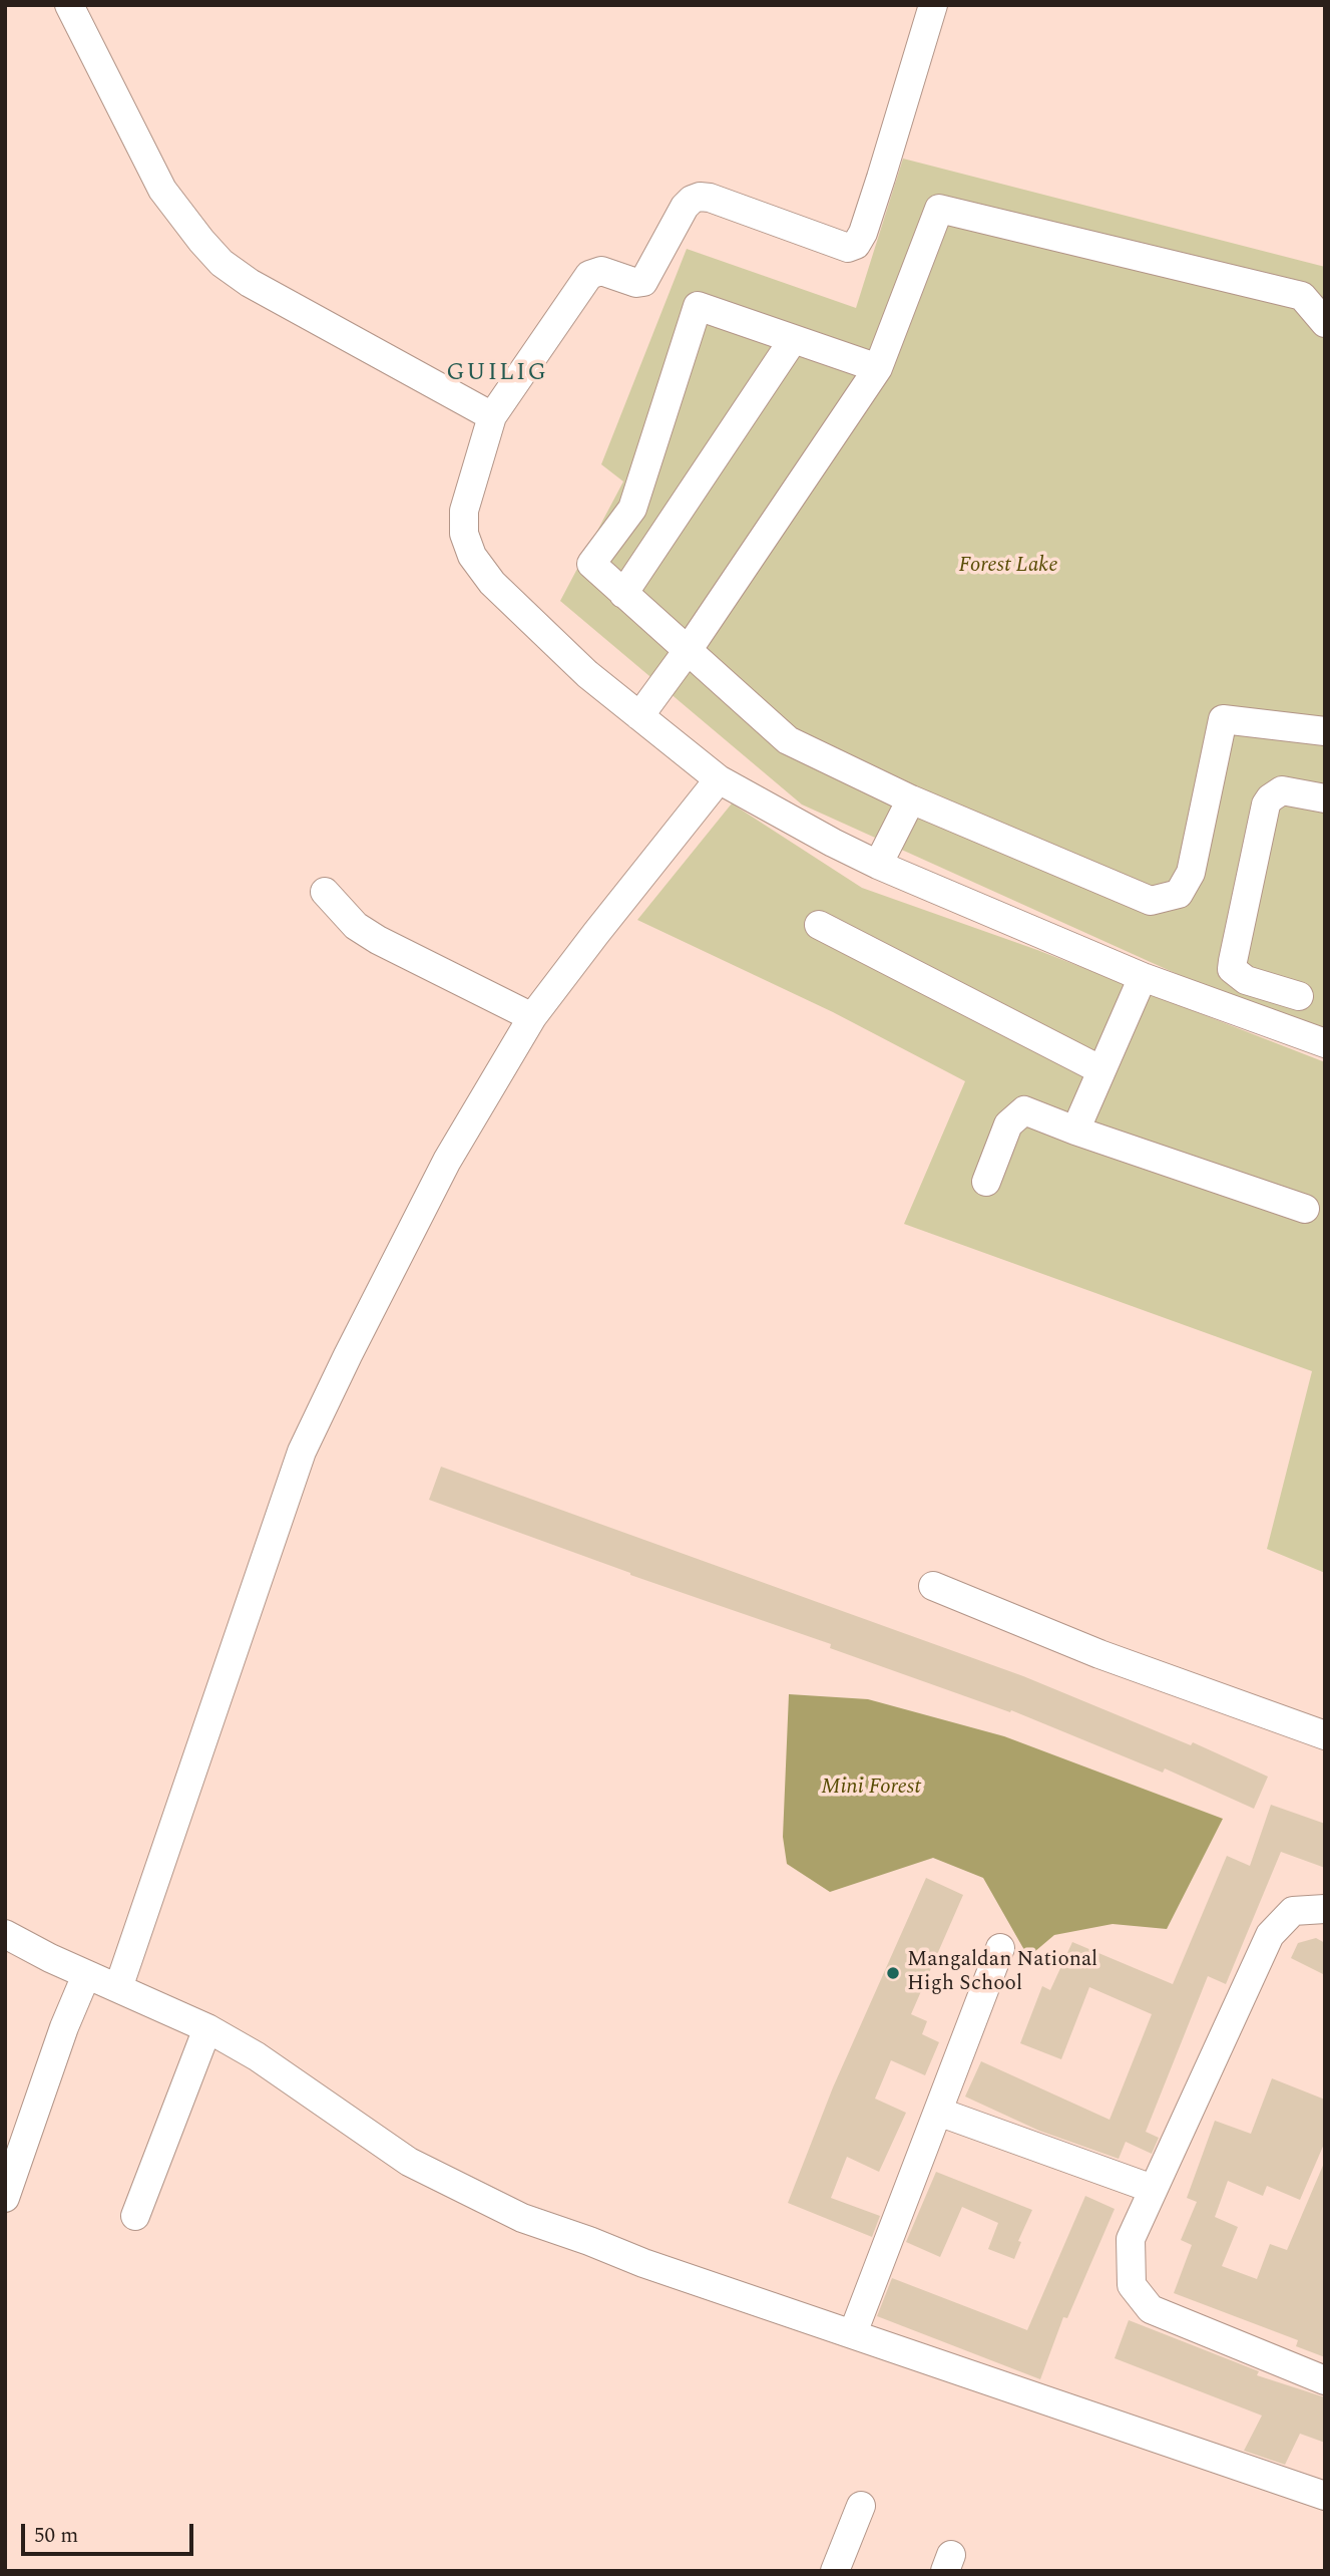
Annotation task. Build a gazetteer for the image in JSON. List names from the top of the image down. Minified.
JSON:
{"districts":["GUILIG"],"parks":["Forest Lake","Mini Forest"],"places":["Mangaldan National High School"],"scale_bar":"50 m"}
